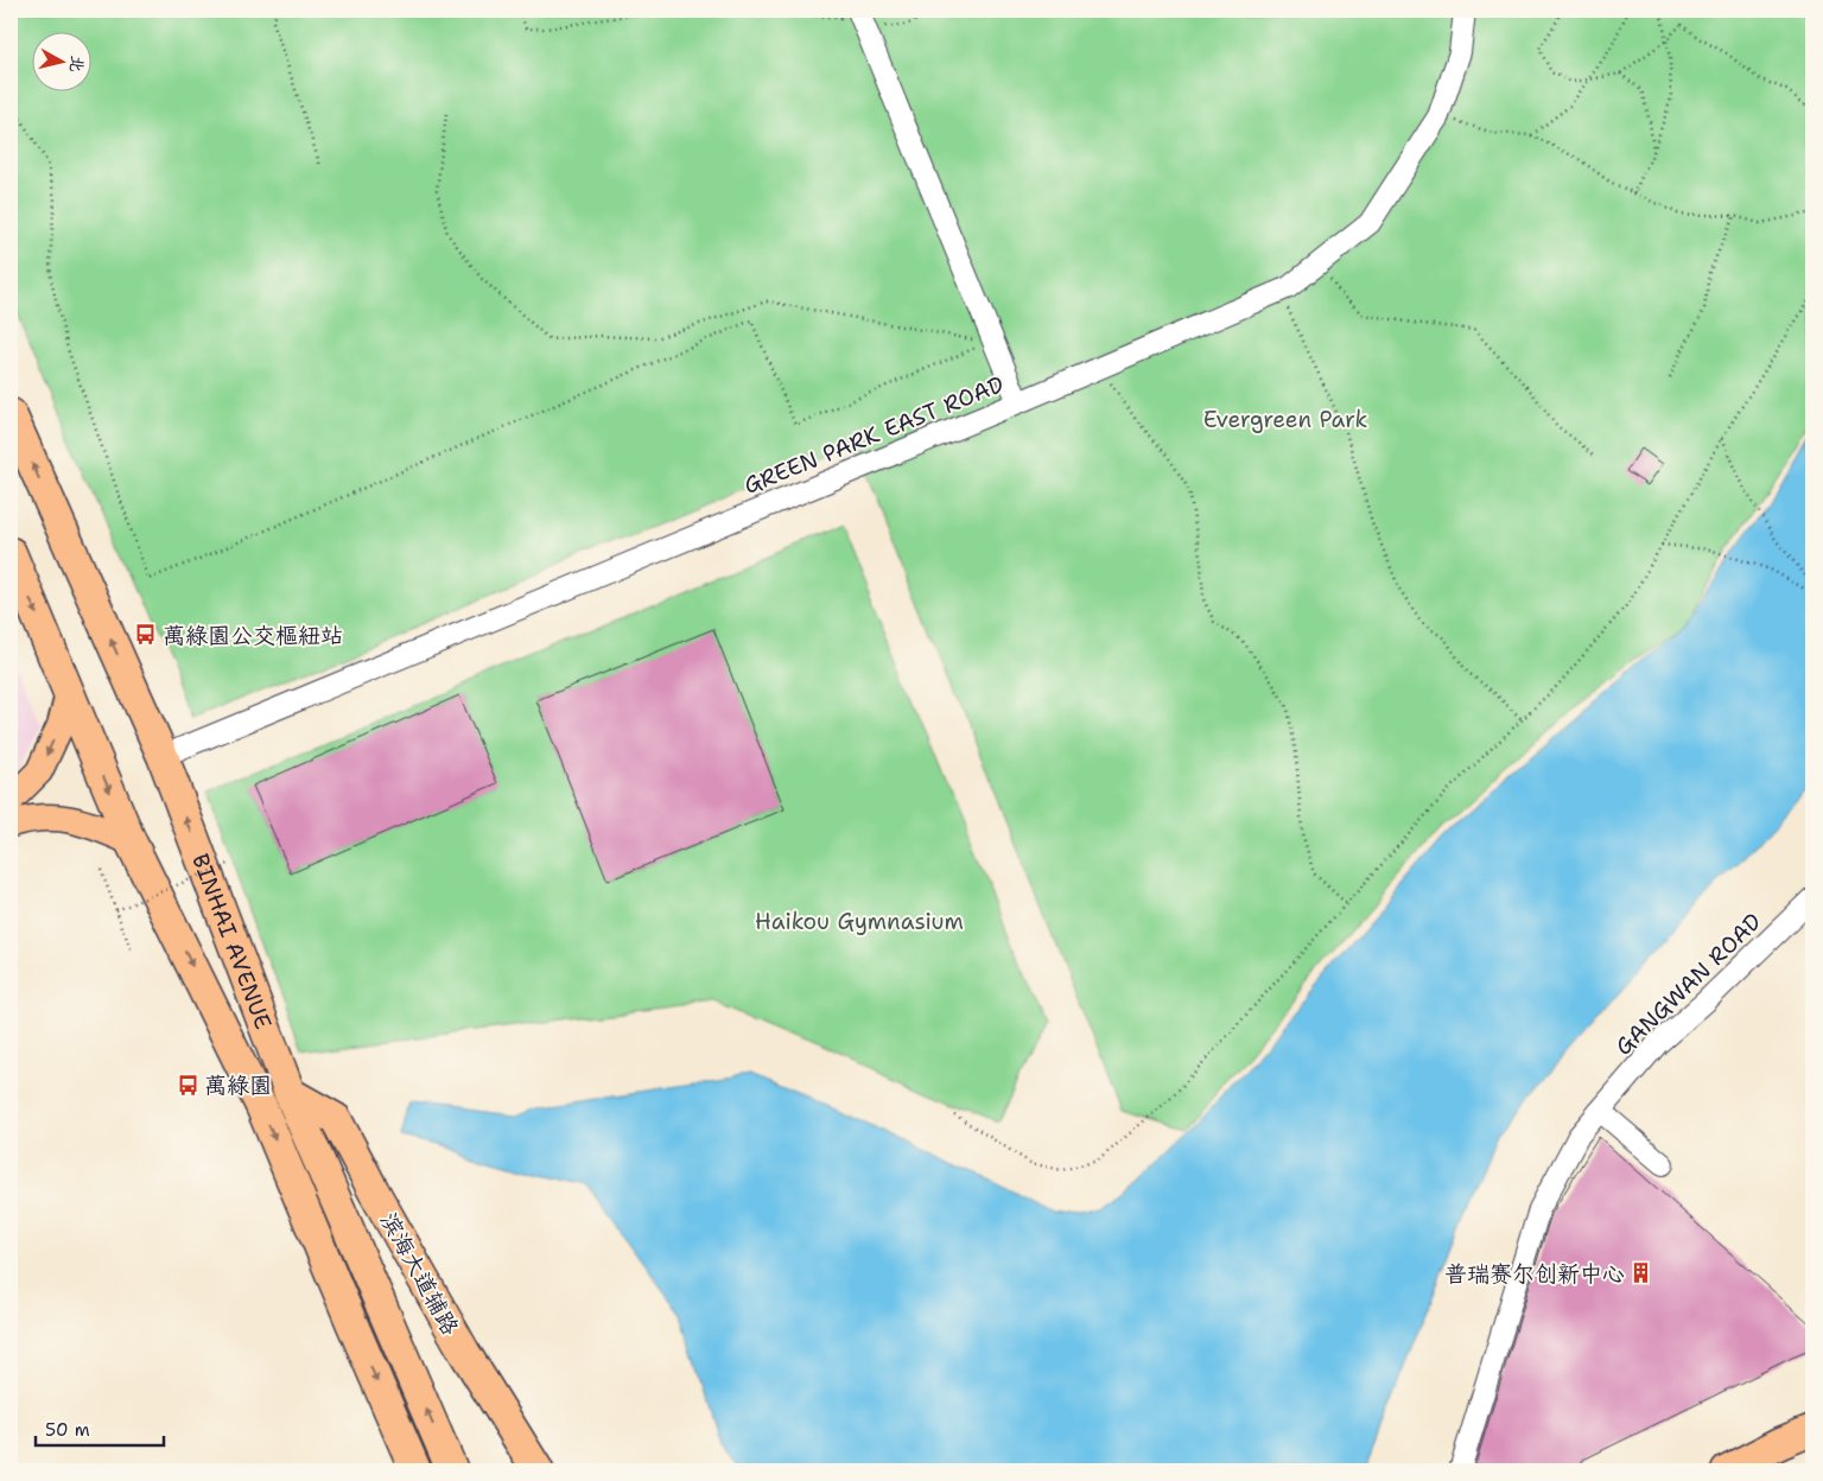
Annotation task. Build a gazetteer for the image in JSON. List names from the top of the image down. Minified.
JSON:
{"streets":{"highway":["BINHAI AVENUE","滨海大道辅路"],"street":["GREEN PARK EAST ROAD","GANGWAN ROAD"]},"crossings":[["GREEN PARK EAST ROAD","BINHAI AVENUE"],["BINHAI AVENUE","滨海大道辅路"]],"parks":["Evergreen Park","Haikou Gymnasium"],"places":{"bus stop":["萬綠園公交樞紐站","萬綠園"],"building":["普瑞赛尔创新中心"]},"scale_bar":"50 m","north":"right"}
